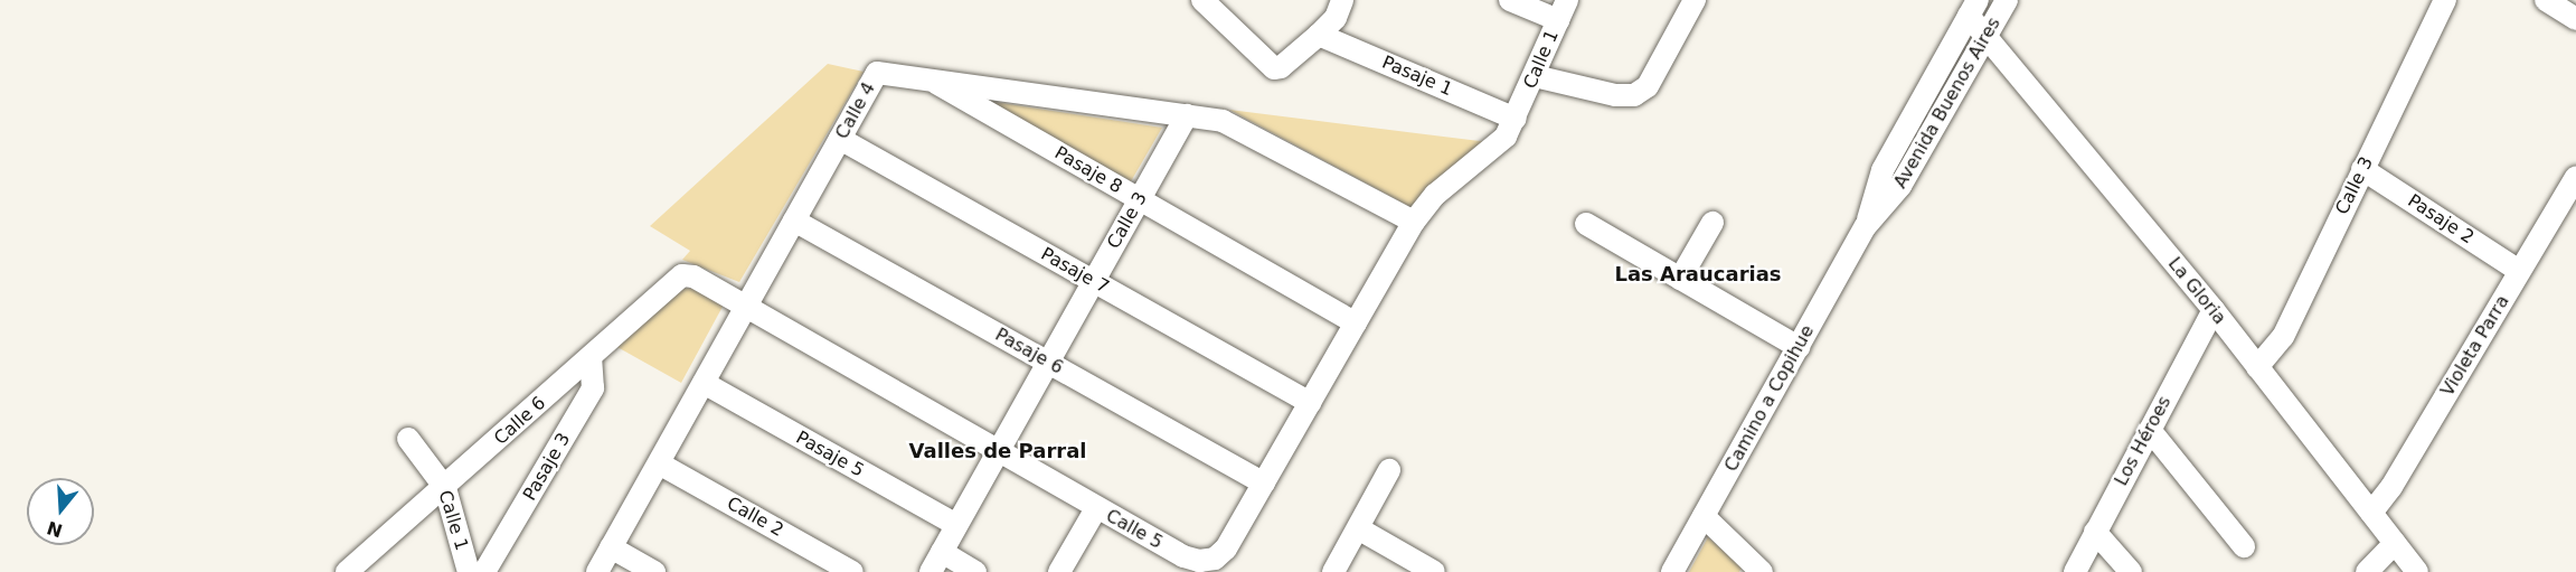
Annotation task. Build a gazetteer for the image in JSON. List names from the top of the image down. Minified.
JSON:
{"streets":{"street":["Calle 1","Pasaje 1","Avenida Buenos Aires","Calle 4","Pasaje 8","Calle 3","Pasaje 2","Pasaje 7","La Gloria","Violeta Parra","Pasaje 6","Camino a Copihue","Calle 6","Los Héroes","Pasaje 5","Pasaje 3","Calle 2","Calle 5"]},"crossings":[["Calle 1","Pasaje 1"],["Calle 1","Calle 6"],["Calle 1","Calle 5"],["Pasaje 1","Calle 5"],["Avenida Buenos Aires","La Gloria"],["Avenida Buenos Aires","Camino a Copihue"],["Calle 4","Pasaje 8"],["Calle 4","Calle 3"],["Calle 4","Pasaje 7"],["Calle 4","Pasaje 6"],["Calle 4","Pasaje 5"],["Calle 4","Calle 2"],["Calle 4","Calle 5"],["Pasaje 8","Calle 3"],["Pasaje 8","Calle 5"],["Calle 3","Pasaje 2"],["Calle 3","Pasaje 7"],["Calle 3","La Gloria"],["Calle 3","Pasaje 6"],["Calle 3","Pasaje 5"],["Calle 3","Calle 5"],["Pasaje 2","Violeta Parra"],["Pasaje 7","Calle 5"],["La Gloria","Violeta Parra"],["La Gloria","Los Héroes"],["Pasaje 6","Calle 5"],["Calle 6","Pasaje 3"],["Calle 6","Calle 5"]],"districts":["Las Araucarias","Valles de Parral"],"north":"bottom"}
